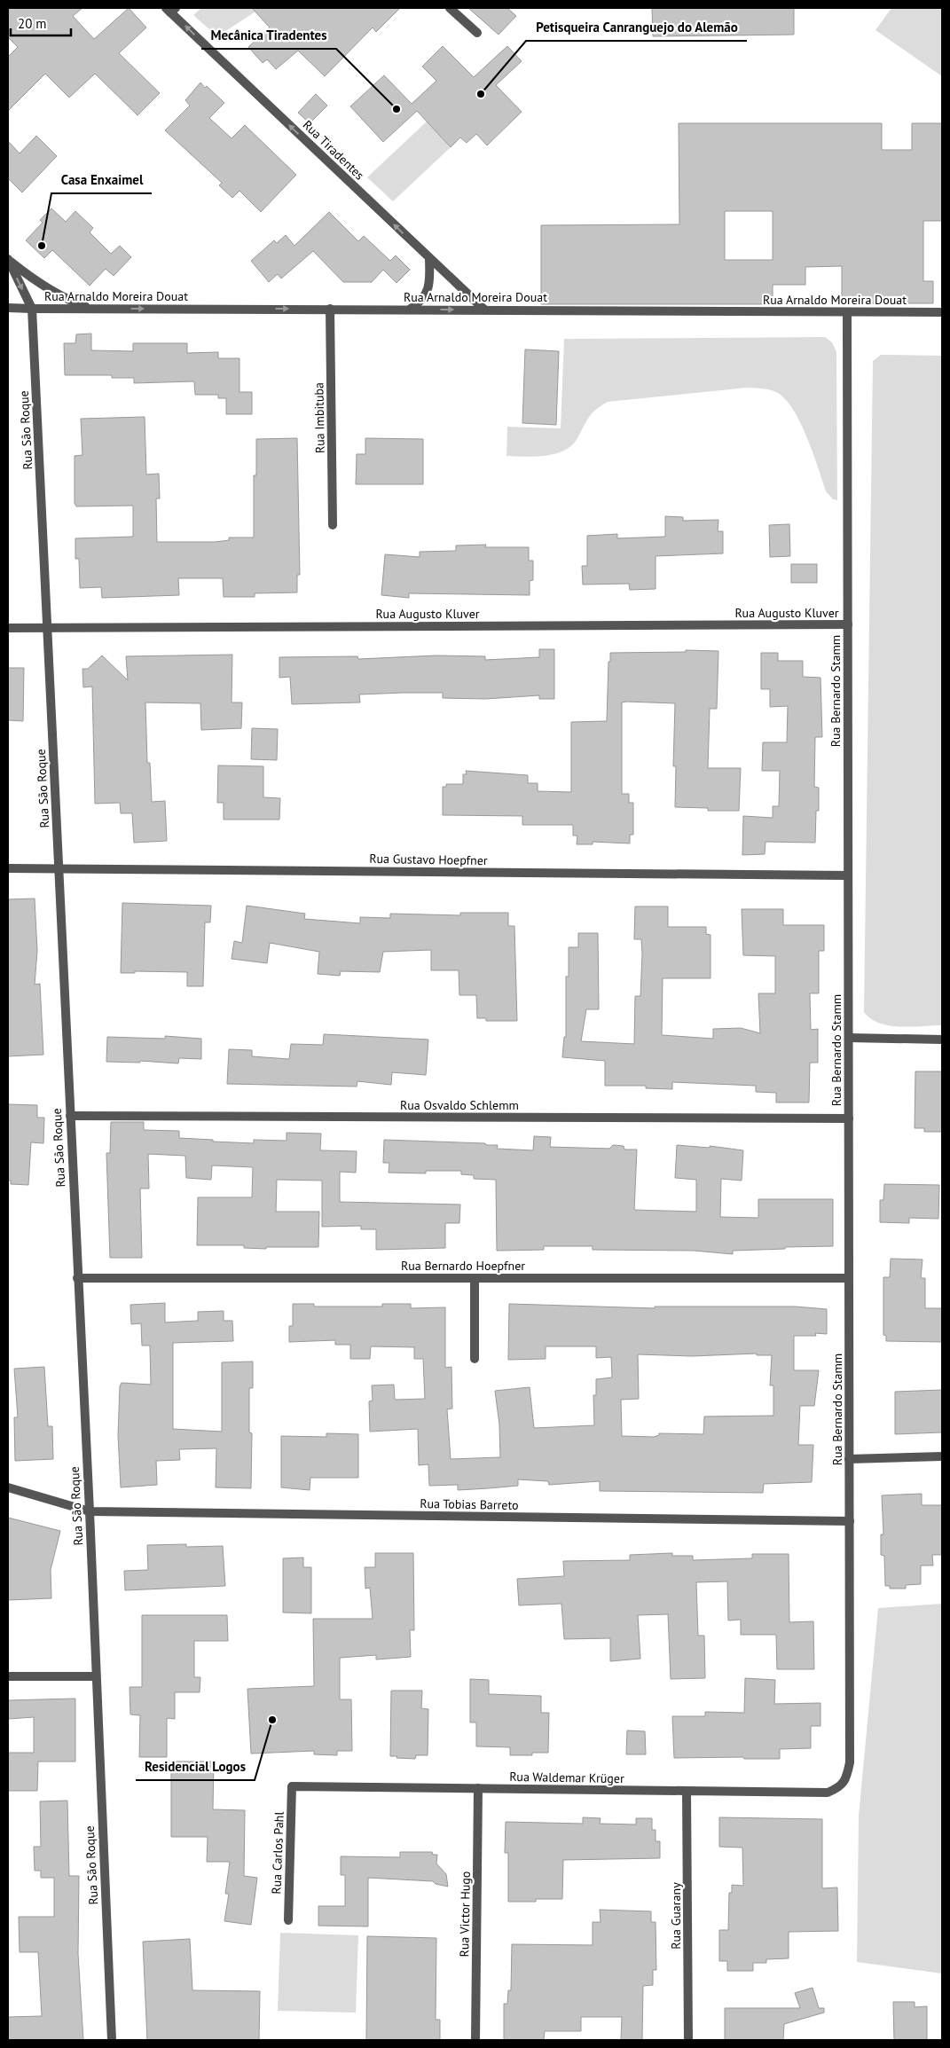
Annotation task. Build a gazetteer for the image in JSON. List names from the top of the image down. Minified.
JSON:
{"streets":{"street":["Rua Tiradentes","Rua Arnaldo Moreira Douat","Rua Imbituba","Rua São Roque","Rua Augusto Kluver","Rua Bernardo Stamm","Rua Gustavo Hoepfner","Rua Osvaldo Schlemm","Rua Bernardo Hoepfner","Rua Tobias Barreto","Rua Waldemar Krüger","Rua Carlos Pahl","Rua Victor Hugo","Rua Guarany"]},"crossings":[["Rua Tiradentes","Rua Arnaldo Moreira Douat"],["Rua Arnaldo Moreira Douat","Rua Imbituba"],["Rua Arnaldo Moreira Douat","Rua São Roque"],["Rua Arnaldo Moreira Douat","Rua Bernardo Stamm"],["Rua São Roque","Rua Augusto Kluver"],["Rua São Roque","Rua Gustavo Hoepfner"],["Rua São Roque","Rua Osvaldo Schlemm"],["Rua São Roque","Rua Bernardo Hoepfner"],["Rua São Roque","Rua Tobias Barreto"],["Rua Augusto Kluver","Rua Bernardo Stamm"],["Rua Bernardo Stamm","Rua Gustavo Hoepfner"],["Rua Bernardo Stamm","Rua Osvaldo Schlemm"],["Rua Bernardo Stamm","Rua Bernardo Hoepfner"],["Rua Bernardo Stamm","Rua Tobias Barreto"],["Rua Bernardo Stamm","Rua Waldemar Krüger"],["Rua Waldemar Krüger","Rua Carlos Pahl"],["Rua Waldemar Krüger","Rua Victor Hugo"],["Rua Waldemar Krüger","Rua Guarany"]],"one_way":["Rua Tiradentes"],"places":["Petisqueira Canranguejo do Alemão","Mecânica Tiradentes","Casa Enxaimel","Residencial Logos"],"scale_bar":"20 m"}
